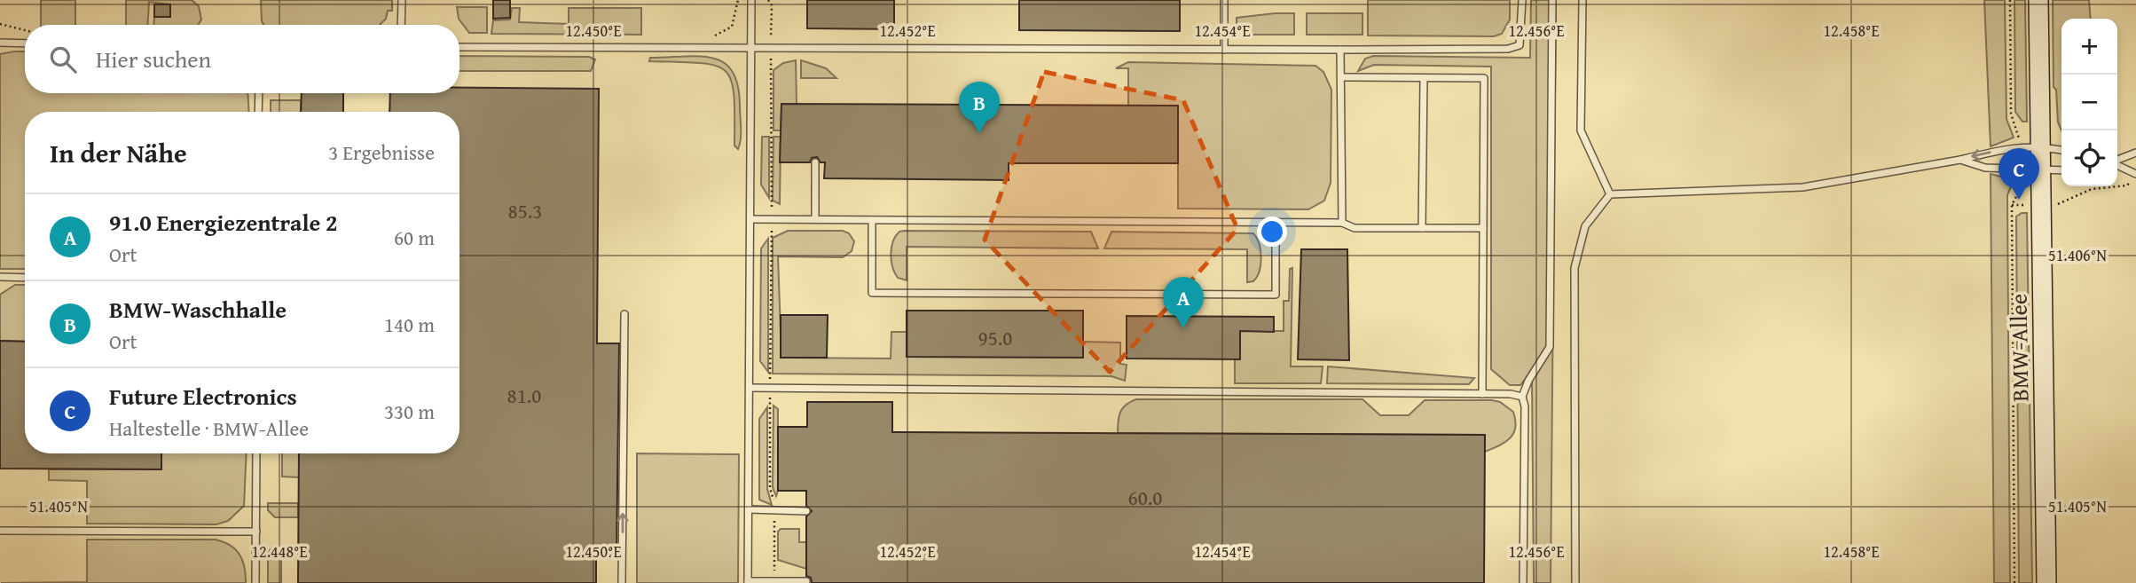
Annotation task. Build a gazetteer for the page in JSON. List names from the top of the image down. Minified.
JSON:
{"streets":{"main road":["BMW-Allee"]},"house_numbers":["85.3","95.0","81.0","60.0"],"page":{"map_buttons":["+","−"],"search":"Hier suchen","pins":["B","C","A"],"heading":["In der Nähe","3 Ergebnisse"],"list":[{"mark":"A","name":"91.0 Energiezentrale 2","note":"Ort","value":"60 m"},{"mark":"B","name":"BMW-Waschhalle","note":"Ort","value":"140 m"},{"mark":"C","name":"Future Electronics","note":"Haltestelle · BMW-Allee","value":"330 m"}]},"coordinates":["12.450°E","12.452°E","12.454°E","12.456°E","12.458°E","51.406°N","51.405°N","12.448°E"]}
